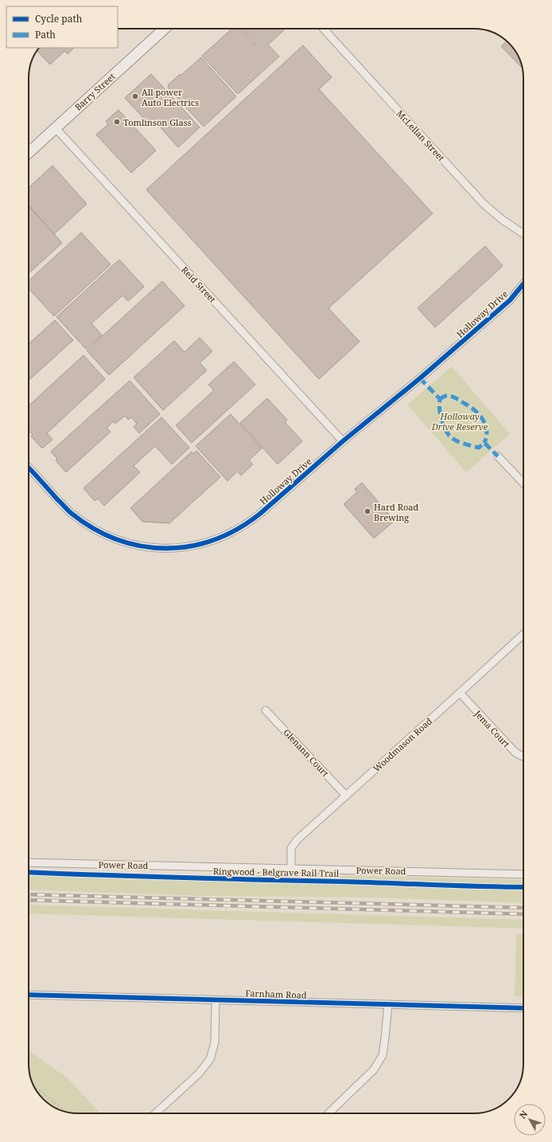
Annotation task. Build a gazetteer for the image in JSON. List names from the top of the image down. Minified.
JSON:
{"streets":{"main road":["Barry Street"],"street":["McLellan Street","Reid Street","Holloway Drive","Jema Court","Woodmason Road","Glenann Court","Power Road","Farnham Road"],"cycle path":["Ringwood - Belgrave Rail Trail"]},"crossings":[["Barry Street","Reid Street"],["Reid Street","Holloway Drive"],["Jema Court","Woodmason Road"],["Woodmason Road","Glenann Court"],["Woodmason Road","Power Road"]],"parks":["Holloway Drive Reserve"],"places":["All power Auto Electrics","Tomlinson Glass","Hard Road Brewing"],"legend":["Cycle path","Path"],"north":"top left"}
